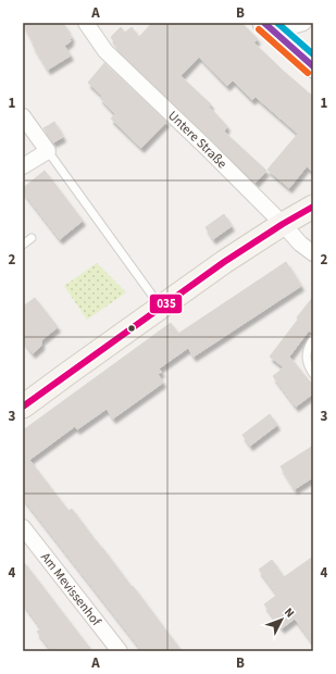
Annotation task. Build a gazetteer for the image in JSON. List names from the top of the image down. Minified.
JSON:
{"streets":{"street":["Untere Straße","Am Mevissenhof"]},"lines":["transit line 035"],"north":"top right","grid":{"columns":["A","B"],"rows":["1","2","3","4"]}}
